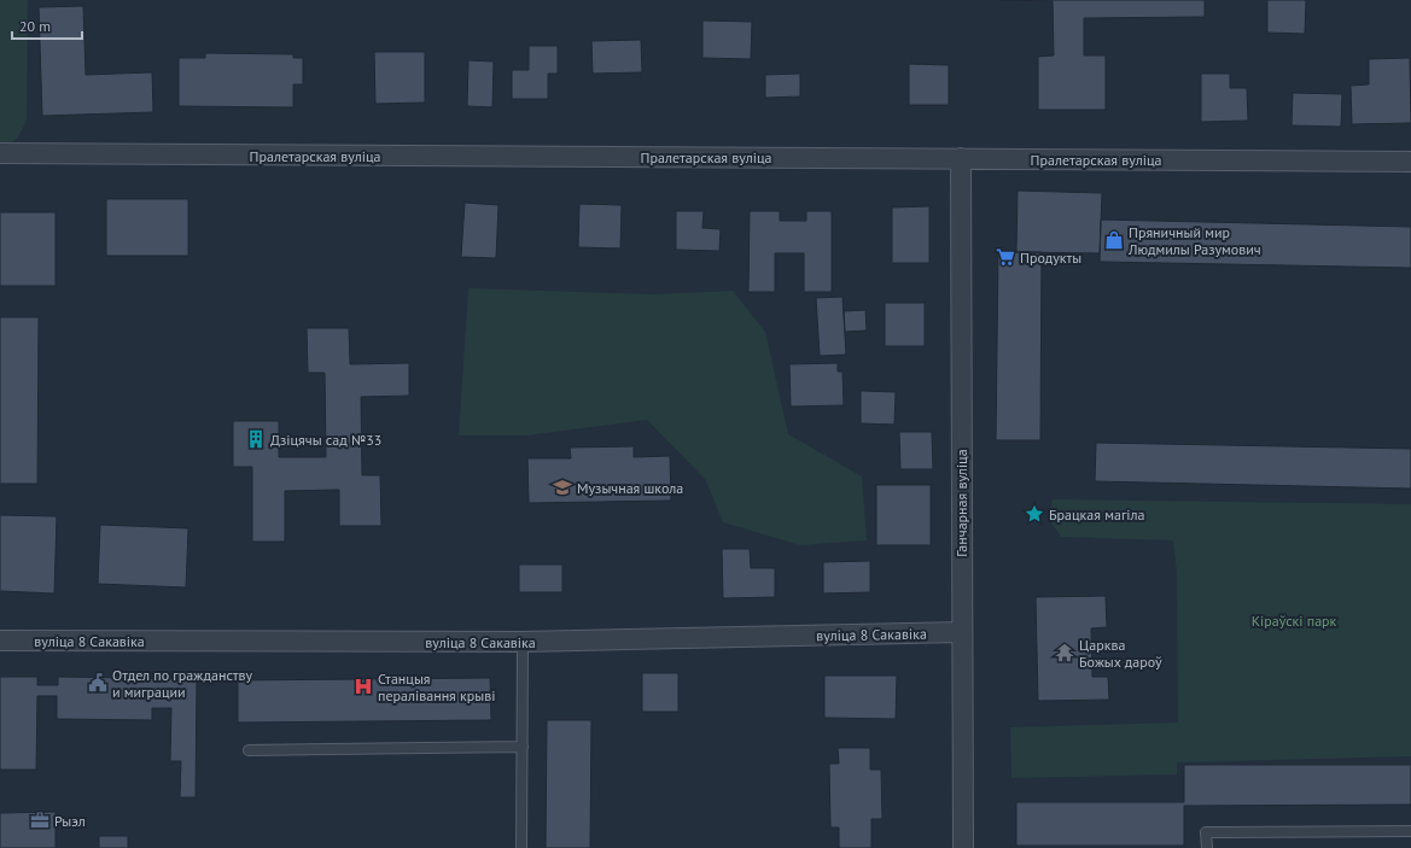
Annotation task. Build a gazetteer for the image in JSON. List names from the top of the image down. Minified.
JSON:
{"streets":{"street":["Пралетарская вуліца","Ганчарная вуліца","вуліца 8 Сакавіка"]},"crossings":[["Пралетарская вуліца","Ганчарная вуліца"],["Ганчарная вуліца","вуліца 8 Сакавіка"]],"parks":["Кіраўскі парк"],"places":{"shop":["Пряничный мир Людмилы Разумович"],"supermarket":["Продукты"],"building":["Дзіцячы сад №33"],"school or university":["Музычная школа"],"place":["Брацкая магіла"],"temple":["Царква Божых дароў"],"public building":["Отдел по гражданству и миграции"],"hospital":["Станцыя пералівання крыві"],"office":["Рыэл"]},"scale_bar":"20 m"}
